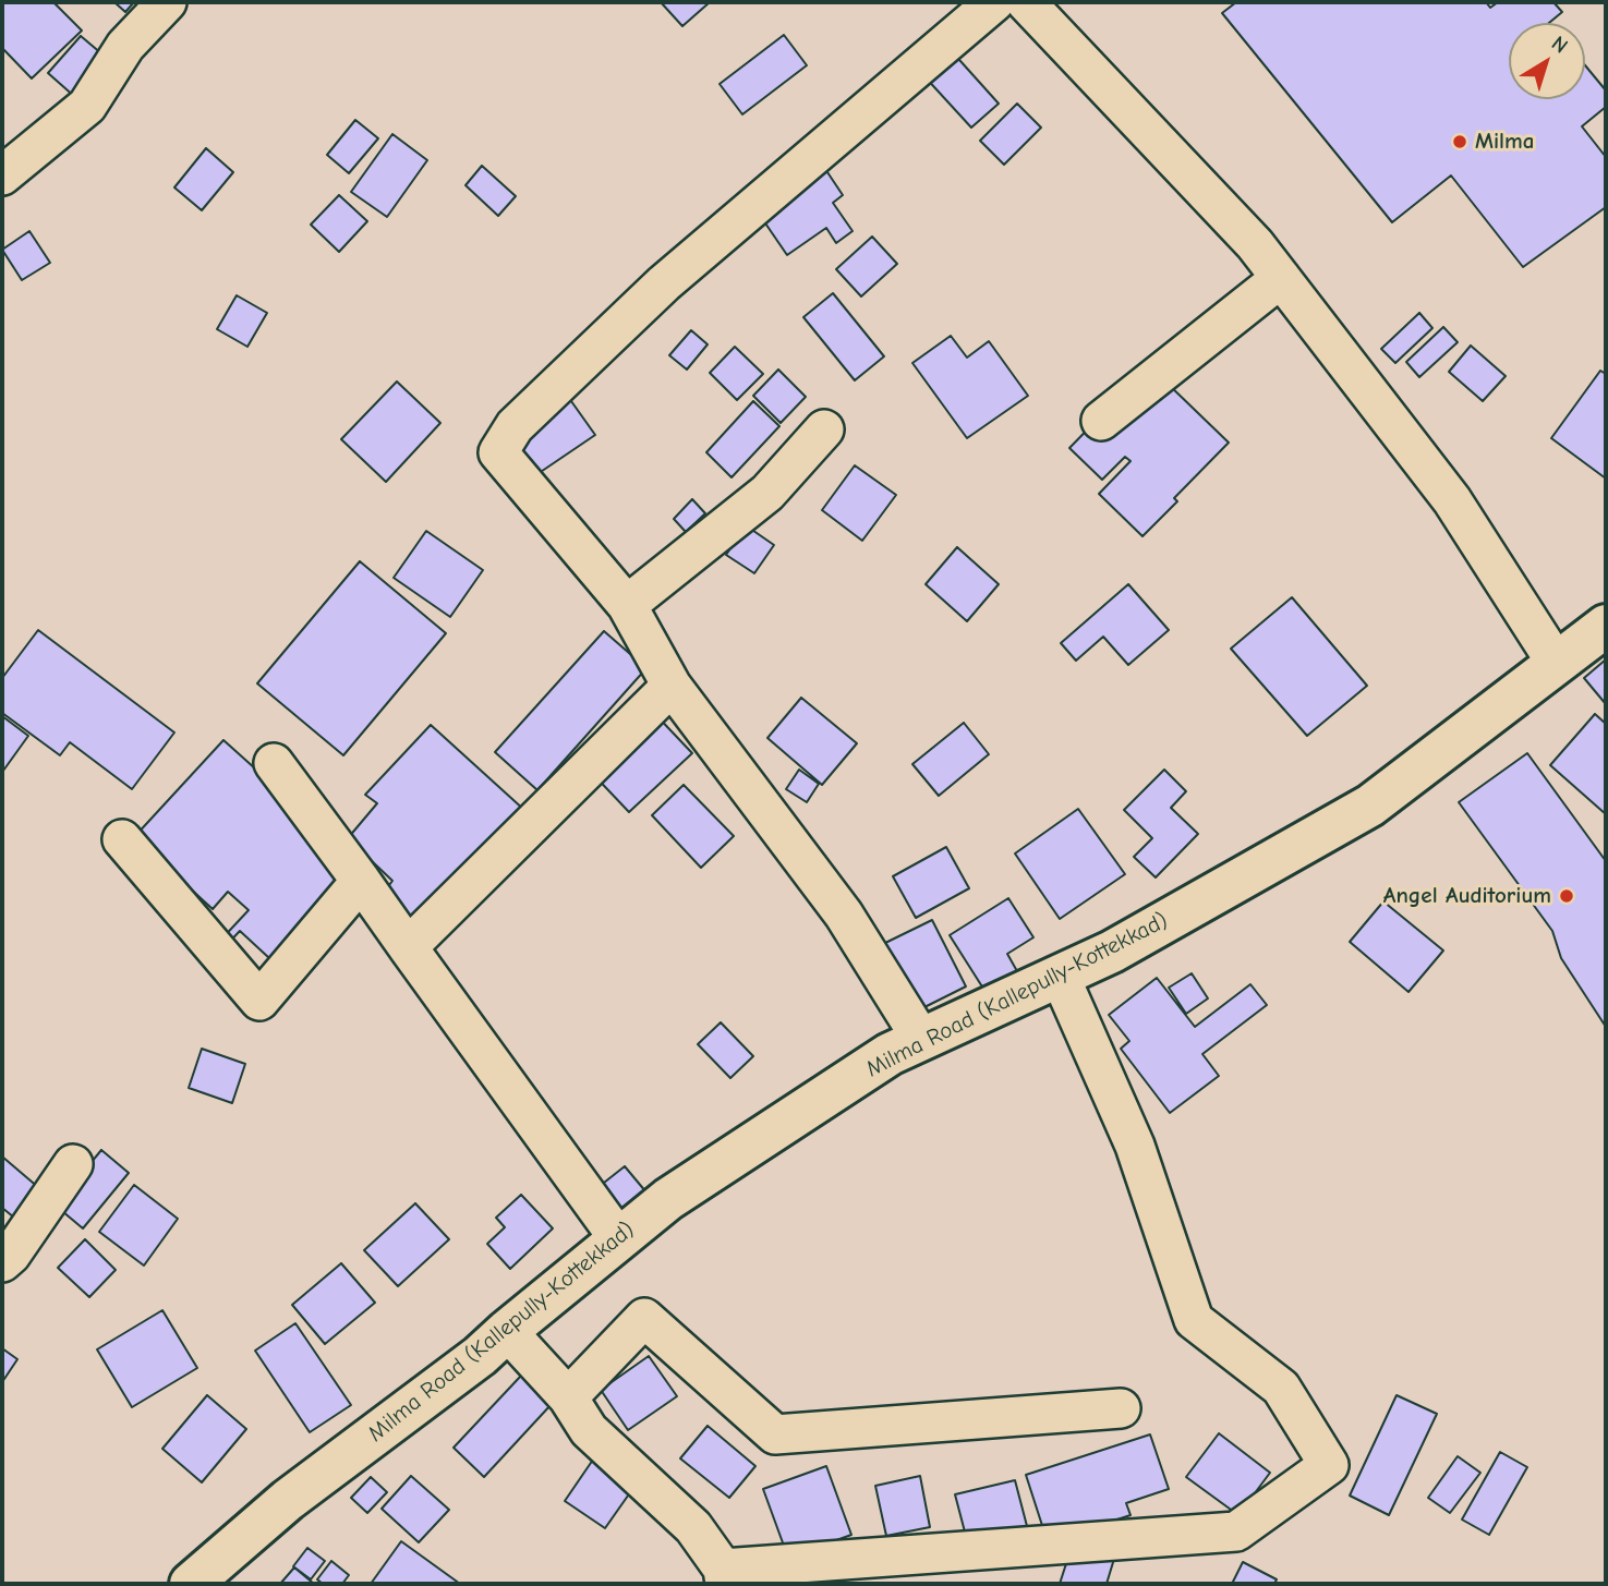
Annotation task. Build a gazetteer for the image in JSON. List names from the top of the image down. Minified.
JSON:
{"streets":{"main road":["Milma Road (Kallepully-Kottekkad)"]},"places":["Milma","Angel Auditorium"],"north":"top right"}
